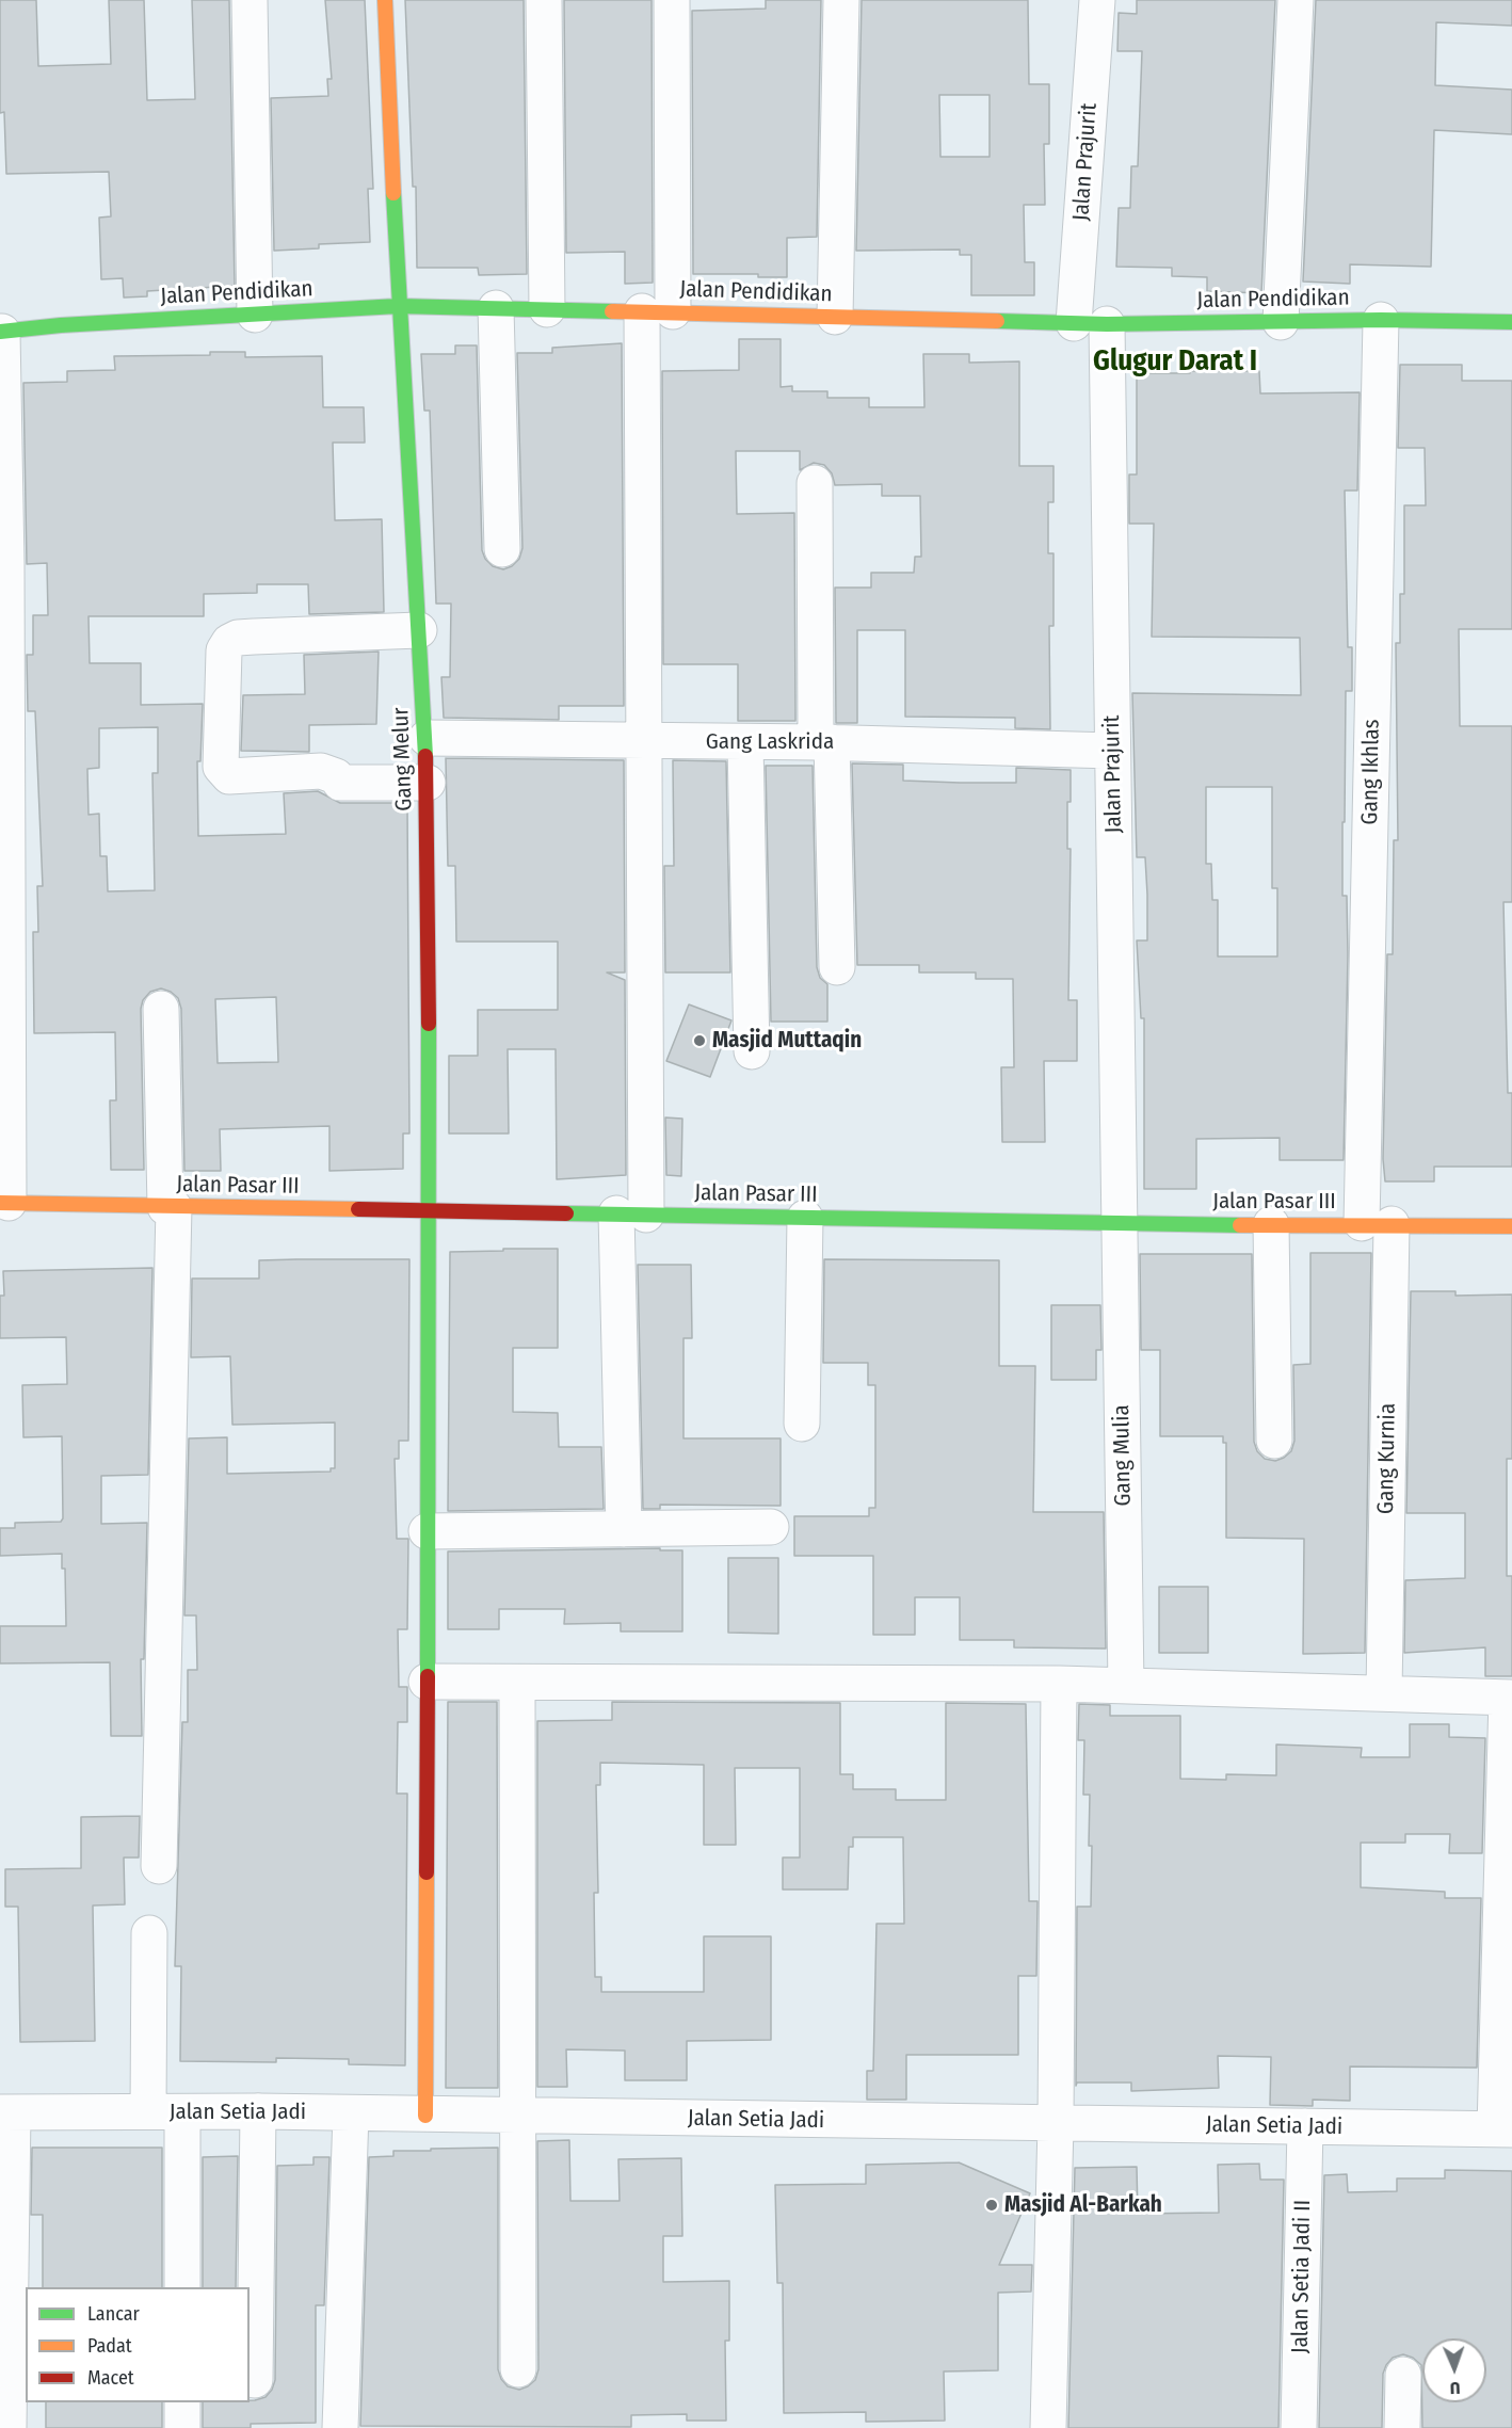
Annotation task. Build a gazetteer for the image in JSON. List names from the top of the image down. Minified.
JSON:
{"streets":{"street":["Jalan Prajurit","Jalan Pendidikan","Gang Laskrida","Gang Melur","Gang Ikhlas","Jalan Pasar III","Gang Mulia","Gang Kurnia","Jalan Setia Jadi","Jalan Setia Jadi II"]},"crossings":[["Jalan Prajurit","Jalan Pendidikan"],["Jalan Prajurit","Gang Laskrida"],["Jalan Prajurit","Jalan Pasar III"],["Jalan Prajurit","Gang Mulia"],["Jalan Pendidikan","Gang Melur"],["Jalan Pendidikan","Gang Ikhlas"],["Gang Laskrida","Gang Melur"],["Gang Melur","Jalan Pasar III"],["Gang Melur","Jalan Setia Jadi"],["Gang Ikhlas","Jalan Pasar III"],["Gang Ikhlas","Gang Kurnia"],["Jalan Pasar III","Gang Mulia"],["Jalan Pasar III","Gang Kurnia"],["Jalan Setia Jadi","Jalan Setia Jadi II"]],"districts":["Glugur Darat I"],"places":["Masjid Muttaqin","Masjid Al-Barkah"],"legend":["Lancar","Padat","Macet"],"north":"bottom"}
